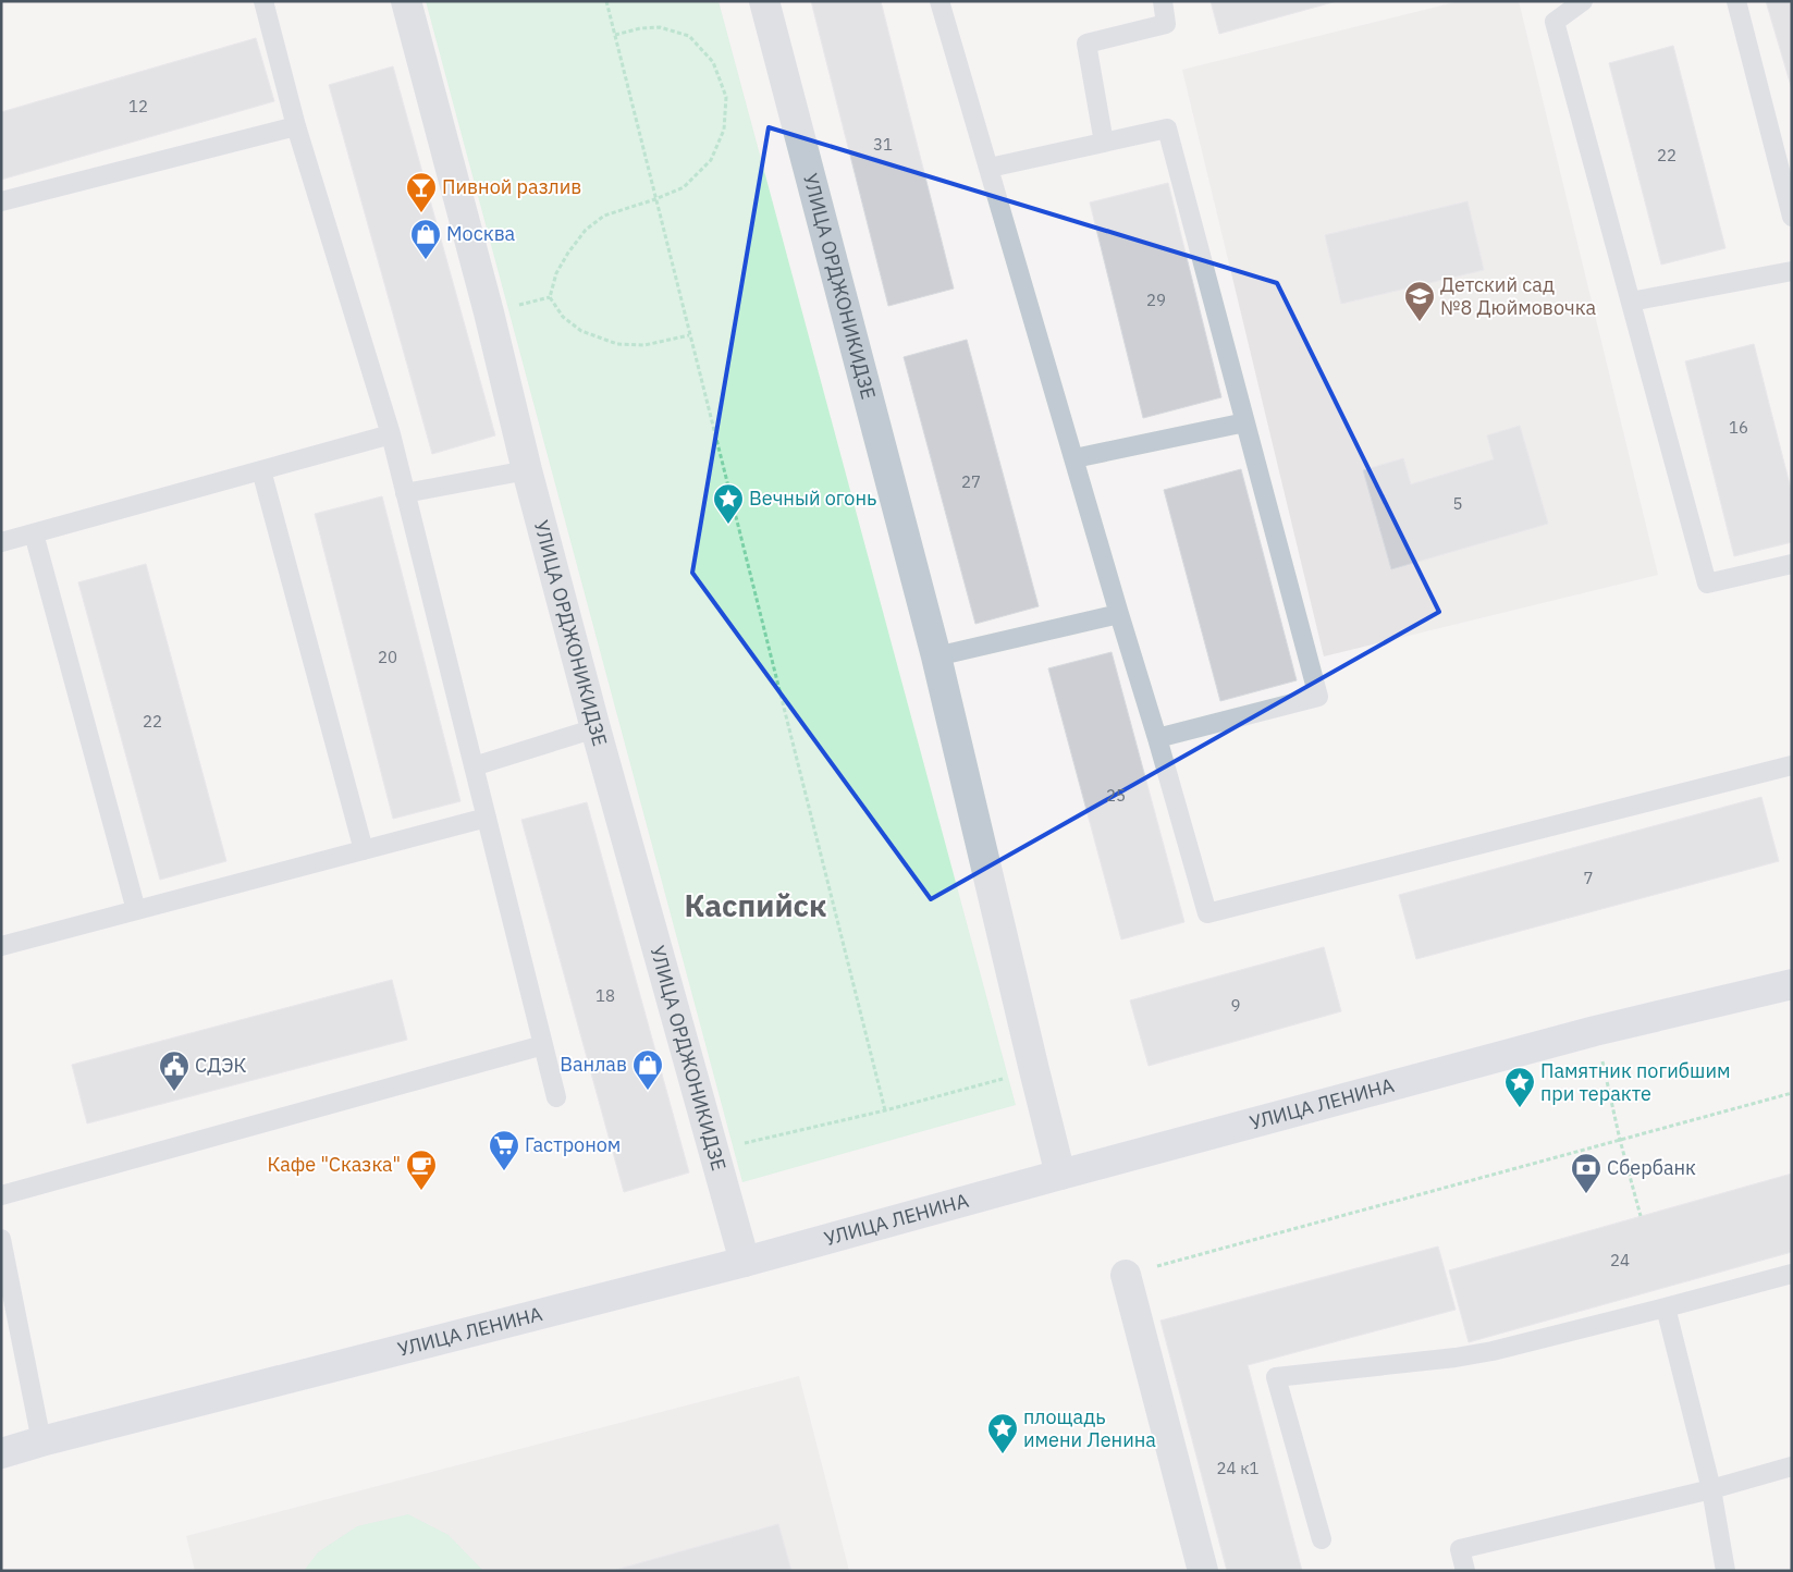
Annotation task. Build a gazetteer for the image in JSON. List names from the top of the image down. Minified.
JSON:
{"streets":{"street":["УЛИЦА ОРДЖОНИКИДЗЕ","УЛИЦА ЛЕНИНА"]},"crossings":[["УЛИЦА ОРДЖОНИКИДЗЕ","УЛИЦА ЛЕНИНА"]],"districts":["Каспийск"],"places":{"bar":["Пивной разлив"],"shop":["Москва","Ванлав"],"school or university":["Детский сад №8 Дюймовочка"],"place":["Вечный огонь","Памятник погибшим при теракте","площадь имени Ленина"],"public building":["СДЭК"],"supermarket":["Гастроном"],"cafe":["Кафе \"Сказка\""],"bank":["Сбербанк"]},"house_numbers":["12","31","22","29","16","27","5","20","22","25","7","18","9","24","24 к1"]}
